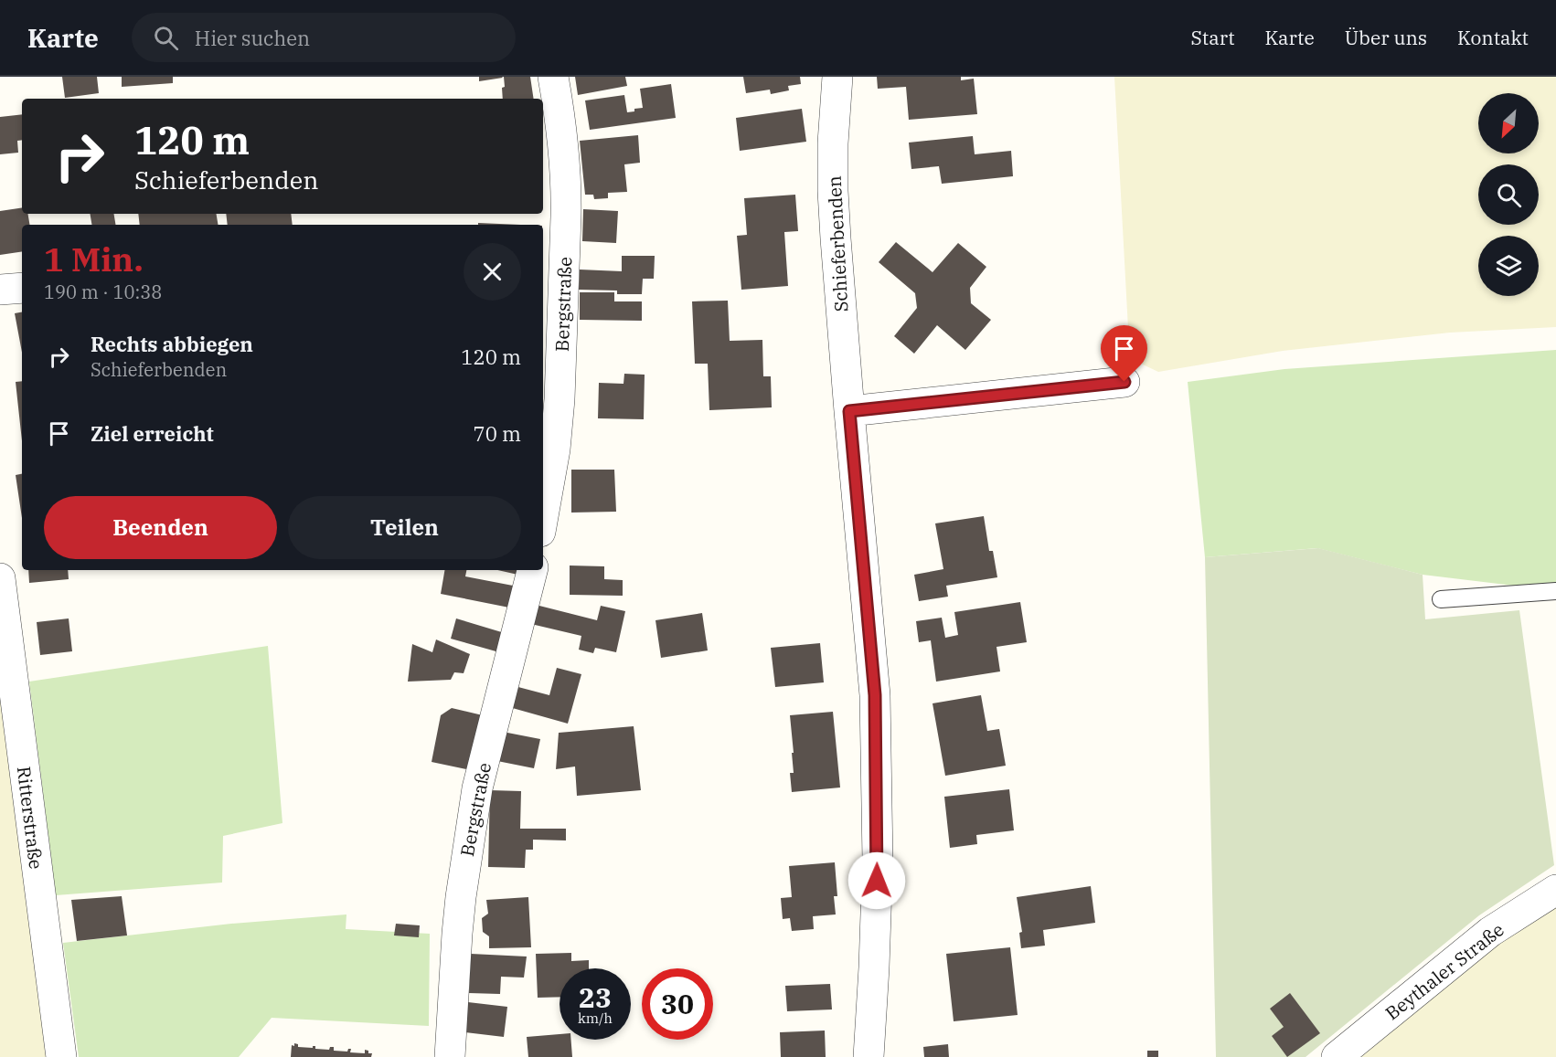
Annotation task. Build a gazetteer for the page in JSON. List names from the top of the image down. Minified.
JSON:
{"streets":{"street":["Schieferbenden","Bergstraße","Ritterstraße","Beythaler Straße"]},"north":"bottom left","page":{"header":"Karte","search":"Hier suchen","nav":["Start","Karte","Über uns","Kontakt"],"turn":["120 m","Schieferbenden"],"heading":["1 Min.","190 m · 10:38"],"list":[{"name":"Rechts abbiegen","note":"Schieferbenden","value":"120 m"},{"name":"Ziel erreicht","value":"70 m"}],"buttons":["Beenden","Teilen"],"speed":"23 km/h","limit":"30"}}
